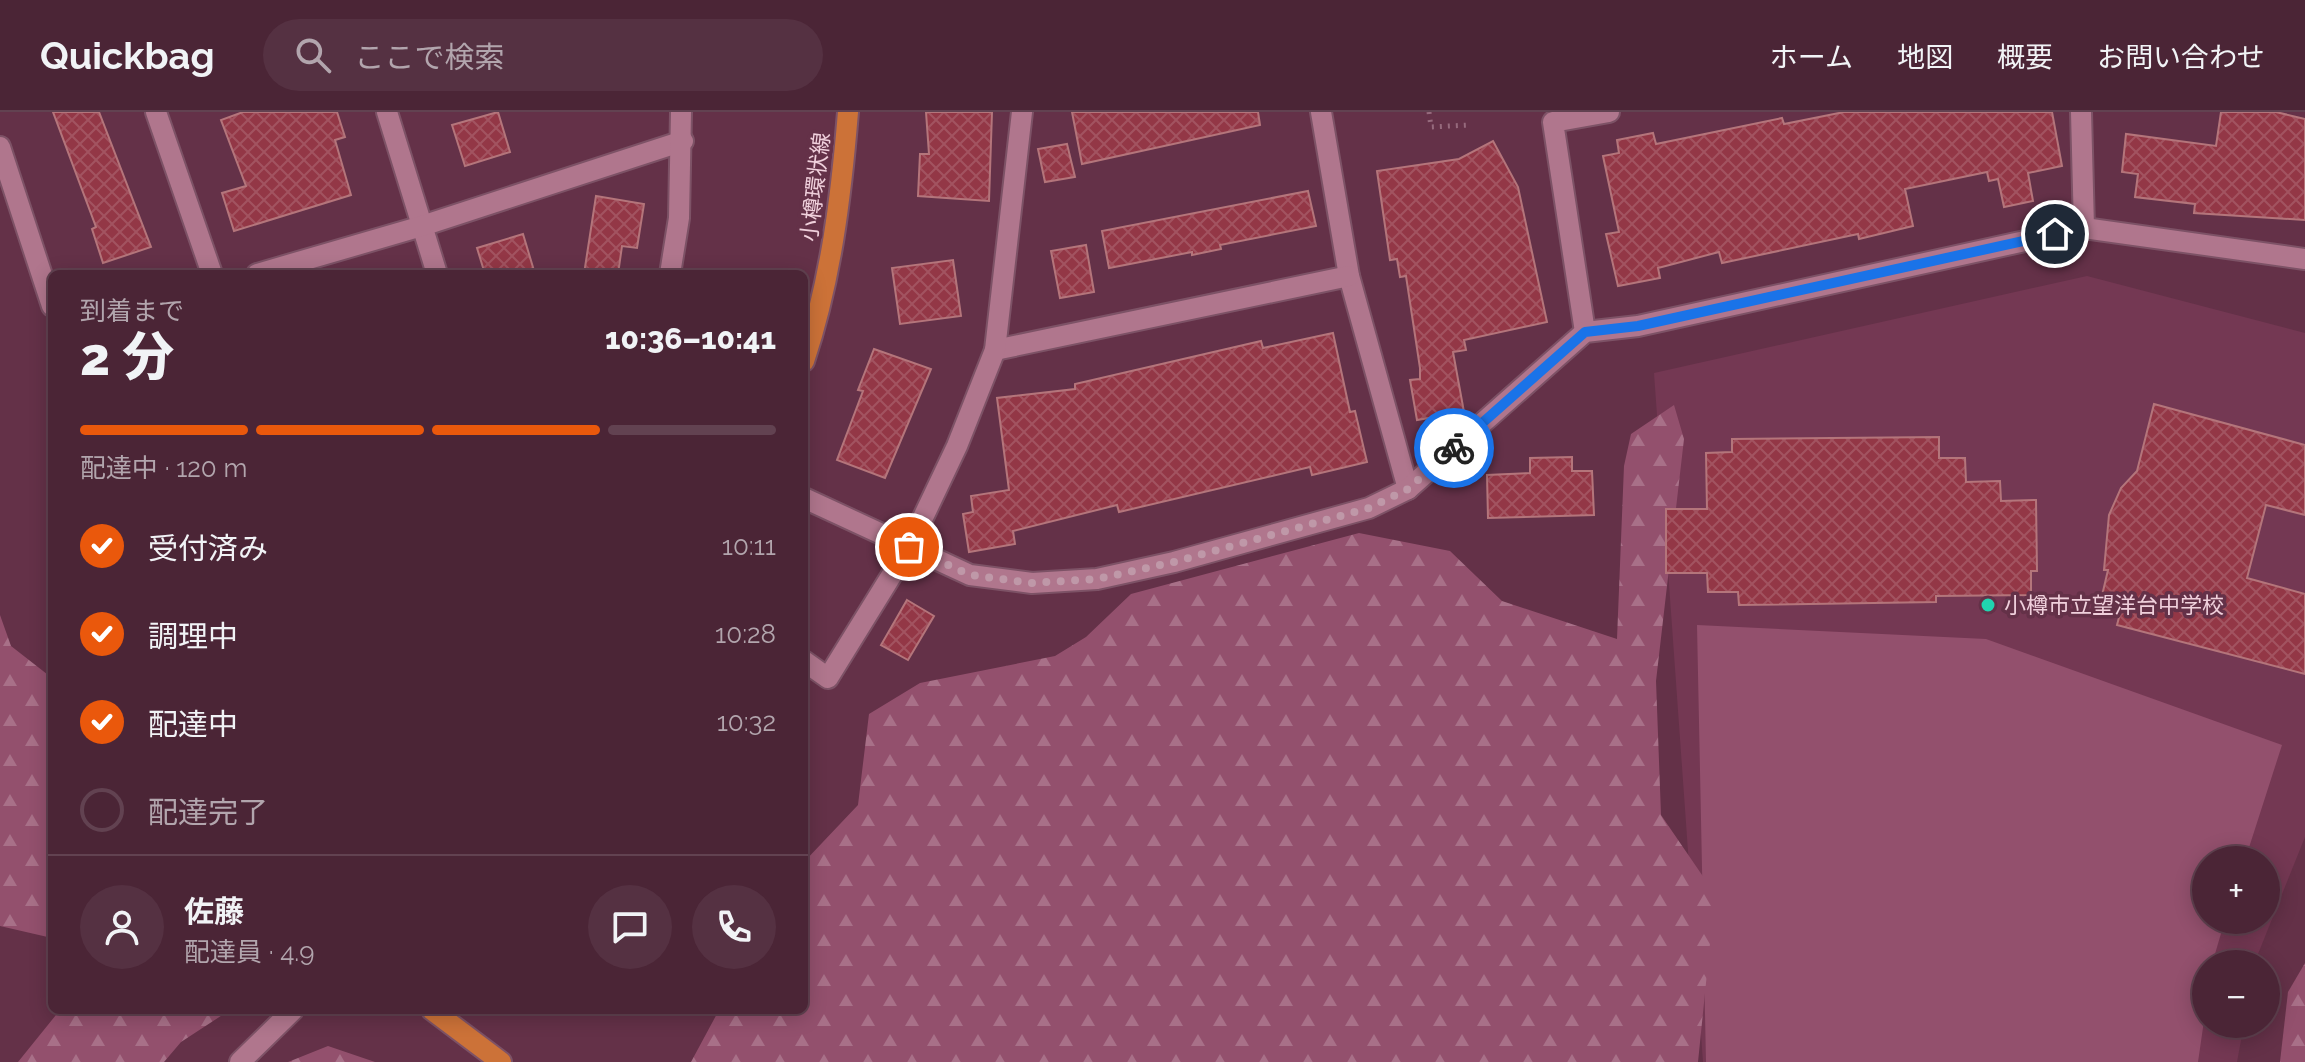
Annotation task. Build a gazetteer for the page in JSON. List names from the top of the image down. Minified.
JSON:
{"streets":{"main road":["小樽環状線"]},"places":["小樽市立望洋台中学校"],"page":{"header":"Quickbag","search":"ここで検索","nav":["ホーム","地図","概要","お問い合わせ"],"heading":["2 分","到着まで","10:36–10:41"],"panel":["佐藤","配達員 · 4.9"],"bar":"配達中 · 120 m","list":[["受付済み","10:11"],["調理中","10:28"],["配達中","10:32"],"配達完了"],"map_buttons":["+","−"]}}
